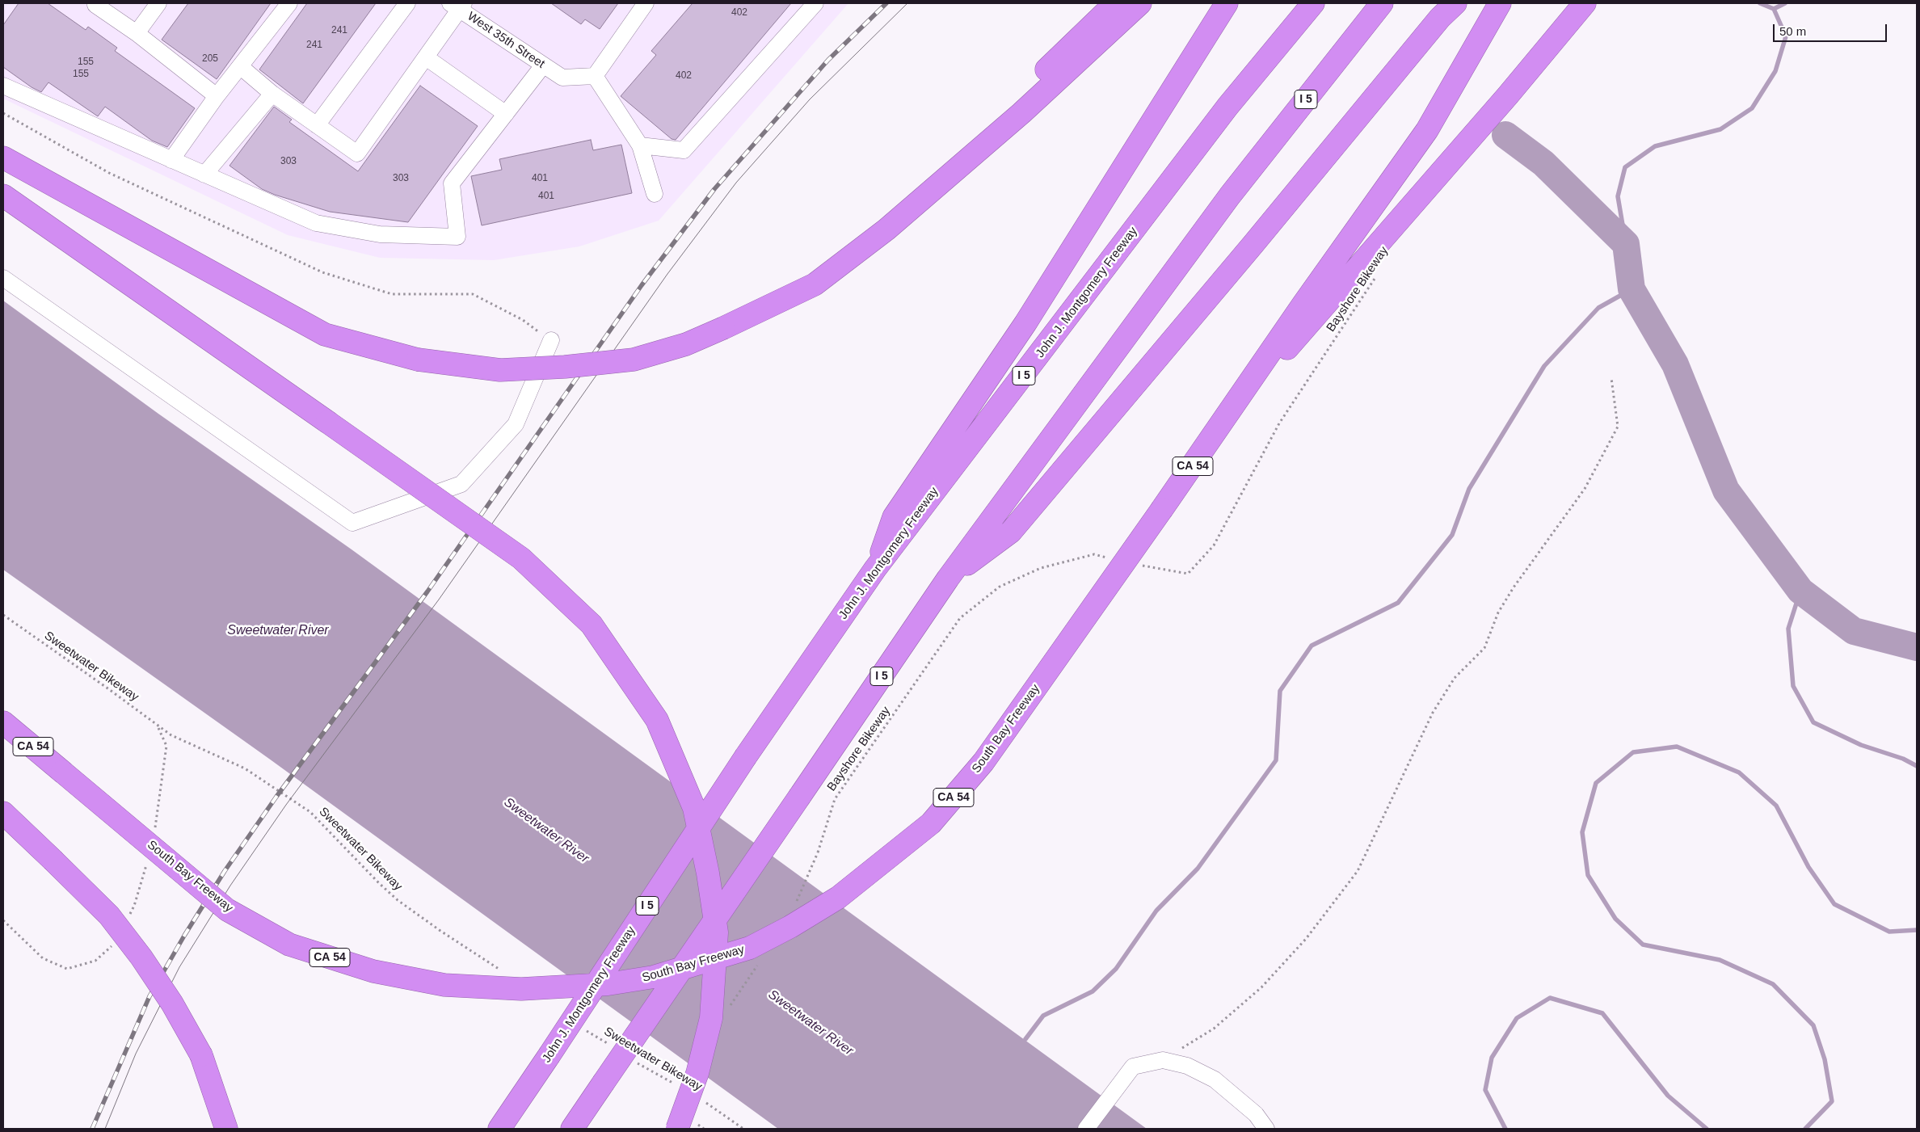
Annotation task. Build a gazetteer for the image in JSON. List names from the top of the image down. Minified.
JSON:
{"streets":{"highway":["I 5","John J. Montgomery Freeway","CA 54","South Bay Freeway"],"street":["West 35th Street"],"path":["Bayshore Bikeway","Sweetwater Bikeway"]},"water":["Sweetwater River"],"house_numbers":["402","241","241","205","155","155","402","303","303","401","401"],"scale_bar":"50 m"}
